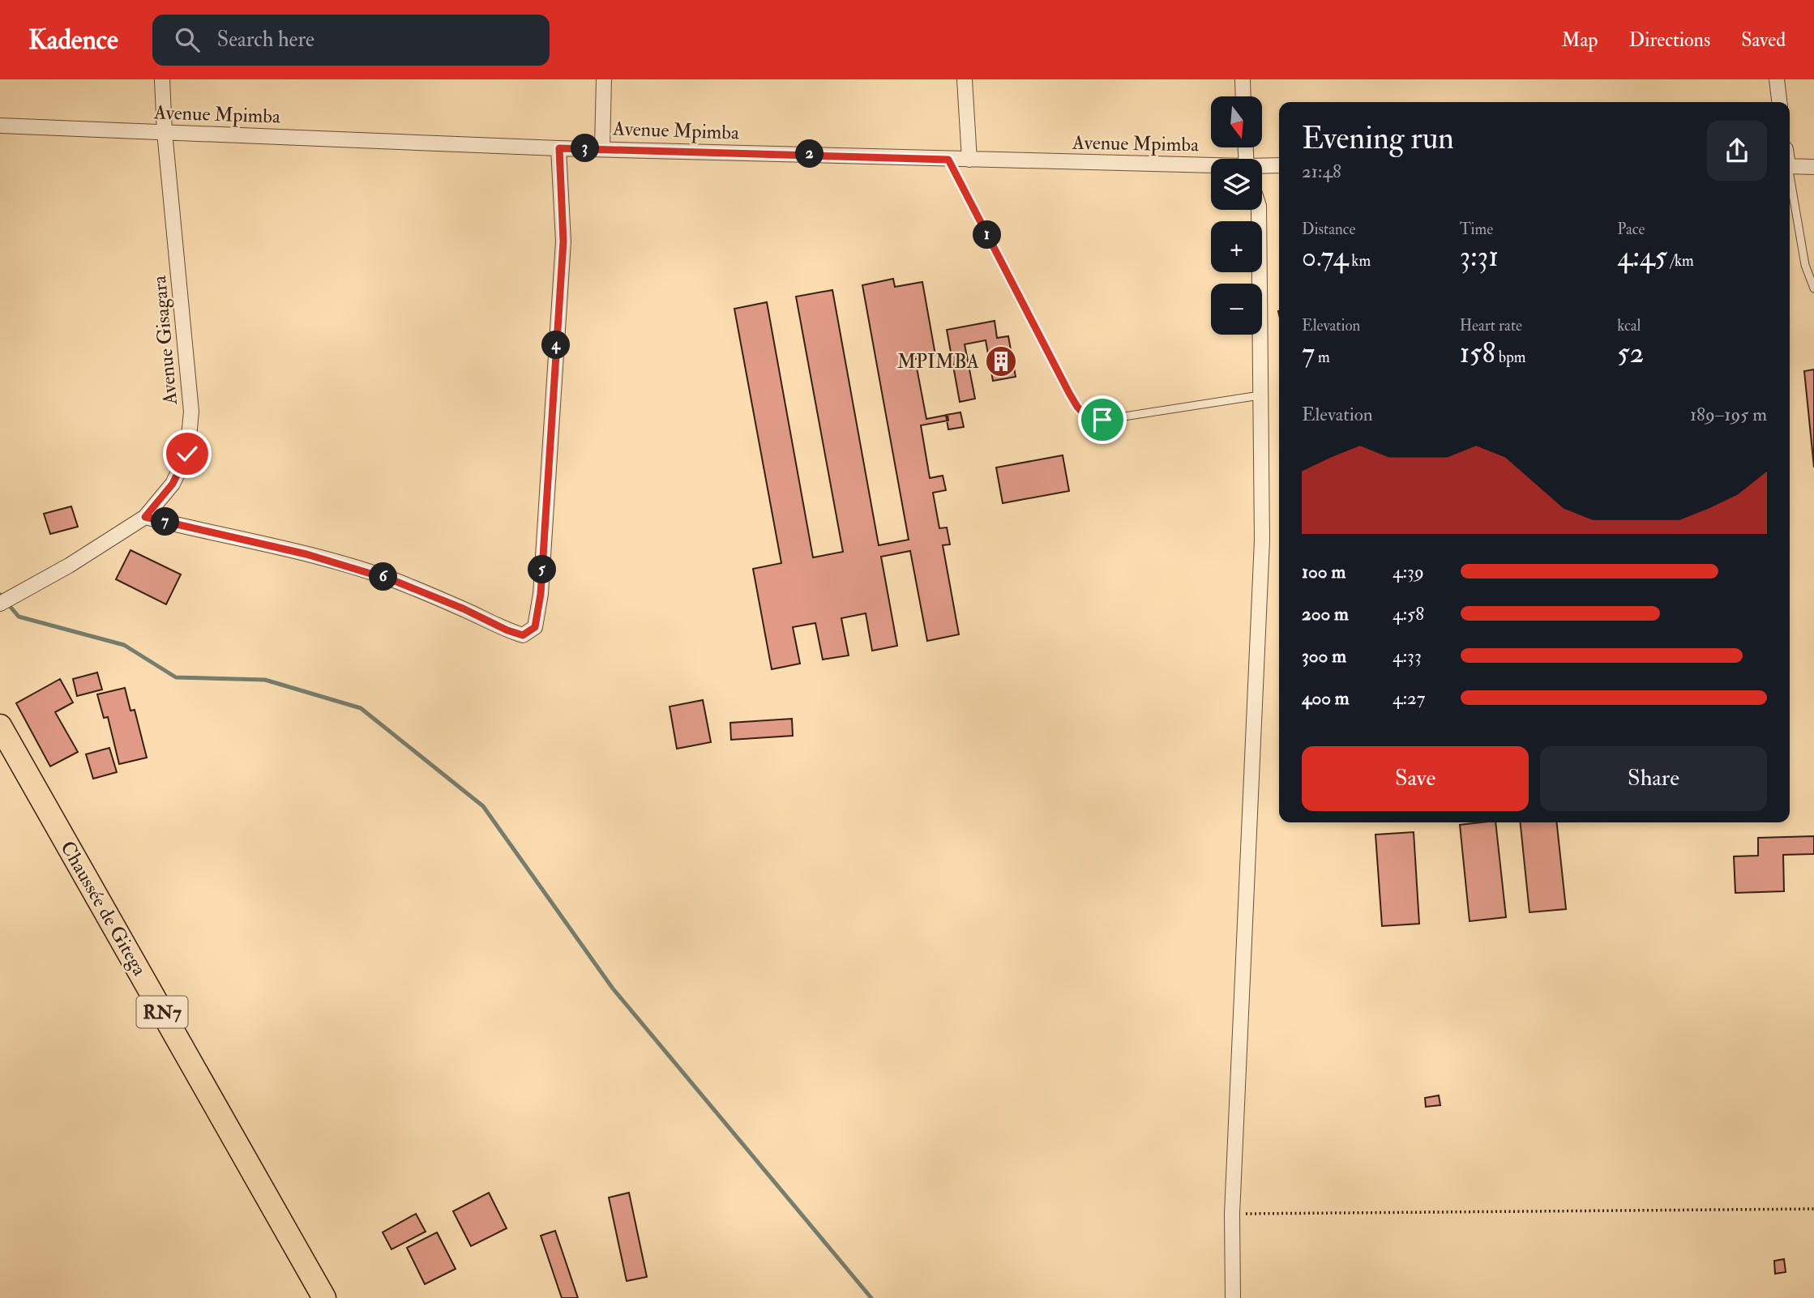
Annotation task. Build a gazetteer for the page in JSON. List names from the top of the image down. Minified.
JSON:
{"streets":{"main road":["Chaussée de Gitega","RN7"],"street":["Avenue Mpimba","Avenue Gisagara"]},"crossings":[["Avenue Mpimba","Avenue Gisagara"]],"places":{"building":["MPIMBA"]},"north":"bottom","page":{"header":"Kadence","search":"Search here","nav":["Map","Directions","Saved"],"map_buttons":["+","−"],"heading":["Evening run","21:48"],"pins":["3","2","1","4","7","5","6"],"stats":[["Distance","0.74 km"],["Time","3:31"],["Pace","4:45 /km"],["Elevation","7 m"],["Heart rate","158 bpm"],["kcal","52"]],"chart":["Elevation","189–195 m"],"list":[{"name":"100 m","note":"4:39"},{"name":"200 m","note":"4:58"},{"name":"300 m","note":"4:33"},{"name":"400 m","note":"4:27"}],"buttons":["Save","Share"]}}
